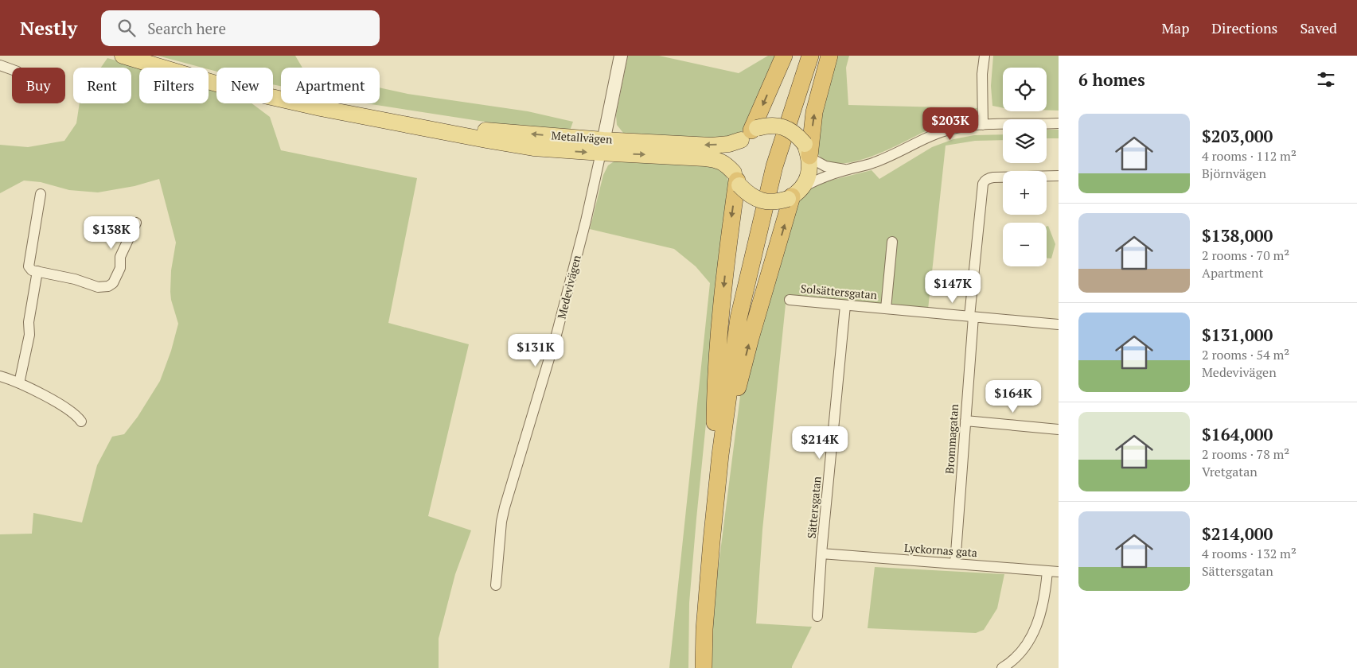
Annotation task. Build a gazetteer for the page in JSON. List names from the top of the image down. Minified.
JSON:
{"streets":{"main road":["Metallvägen"],"street":["Medevivägen","Solsättersgatan","Brommagatan","Sättersgatan","Lyckornas gata"]},"crossings":[["Metallvägen","Medevivägen"],["Solsättersgatan","Brommagatan"],["Solsättersgatan","Sättersgatan"],["Brommagatan","Lyckornas gata"],["Sättersgatan","Lyckornas gata"]],"page":{"header":"Nestly","search":"Search here","nav":["Map","Directions","Saved"],"heading":"6 homes","map_buttons":["+","−"],"chip":["Buy","Rent","Filters","New","Apartment"],"list":[{"name":"$203,000","note":"4 rooms · 112 m² · Björnvägen"},{"name":"$138,000","note":"2 rooms · 70 m² · Apartment"},{"name":"$131,000","note":"2 rooms · 54 m² · Medevivägen"},{"name":"$164,000","note":"2 rooms · 78 m² · Vretgatan"},{"name":"$214,000","note":"4 rooms · 132 m² · Sättersgatan"}],"price":["$203K","$138K","$147K","$131K","$164K","$214K"]}}
